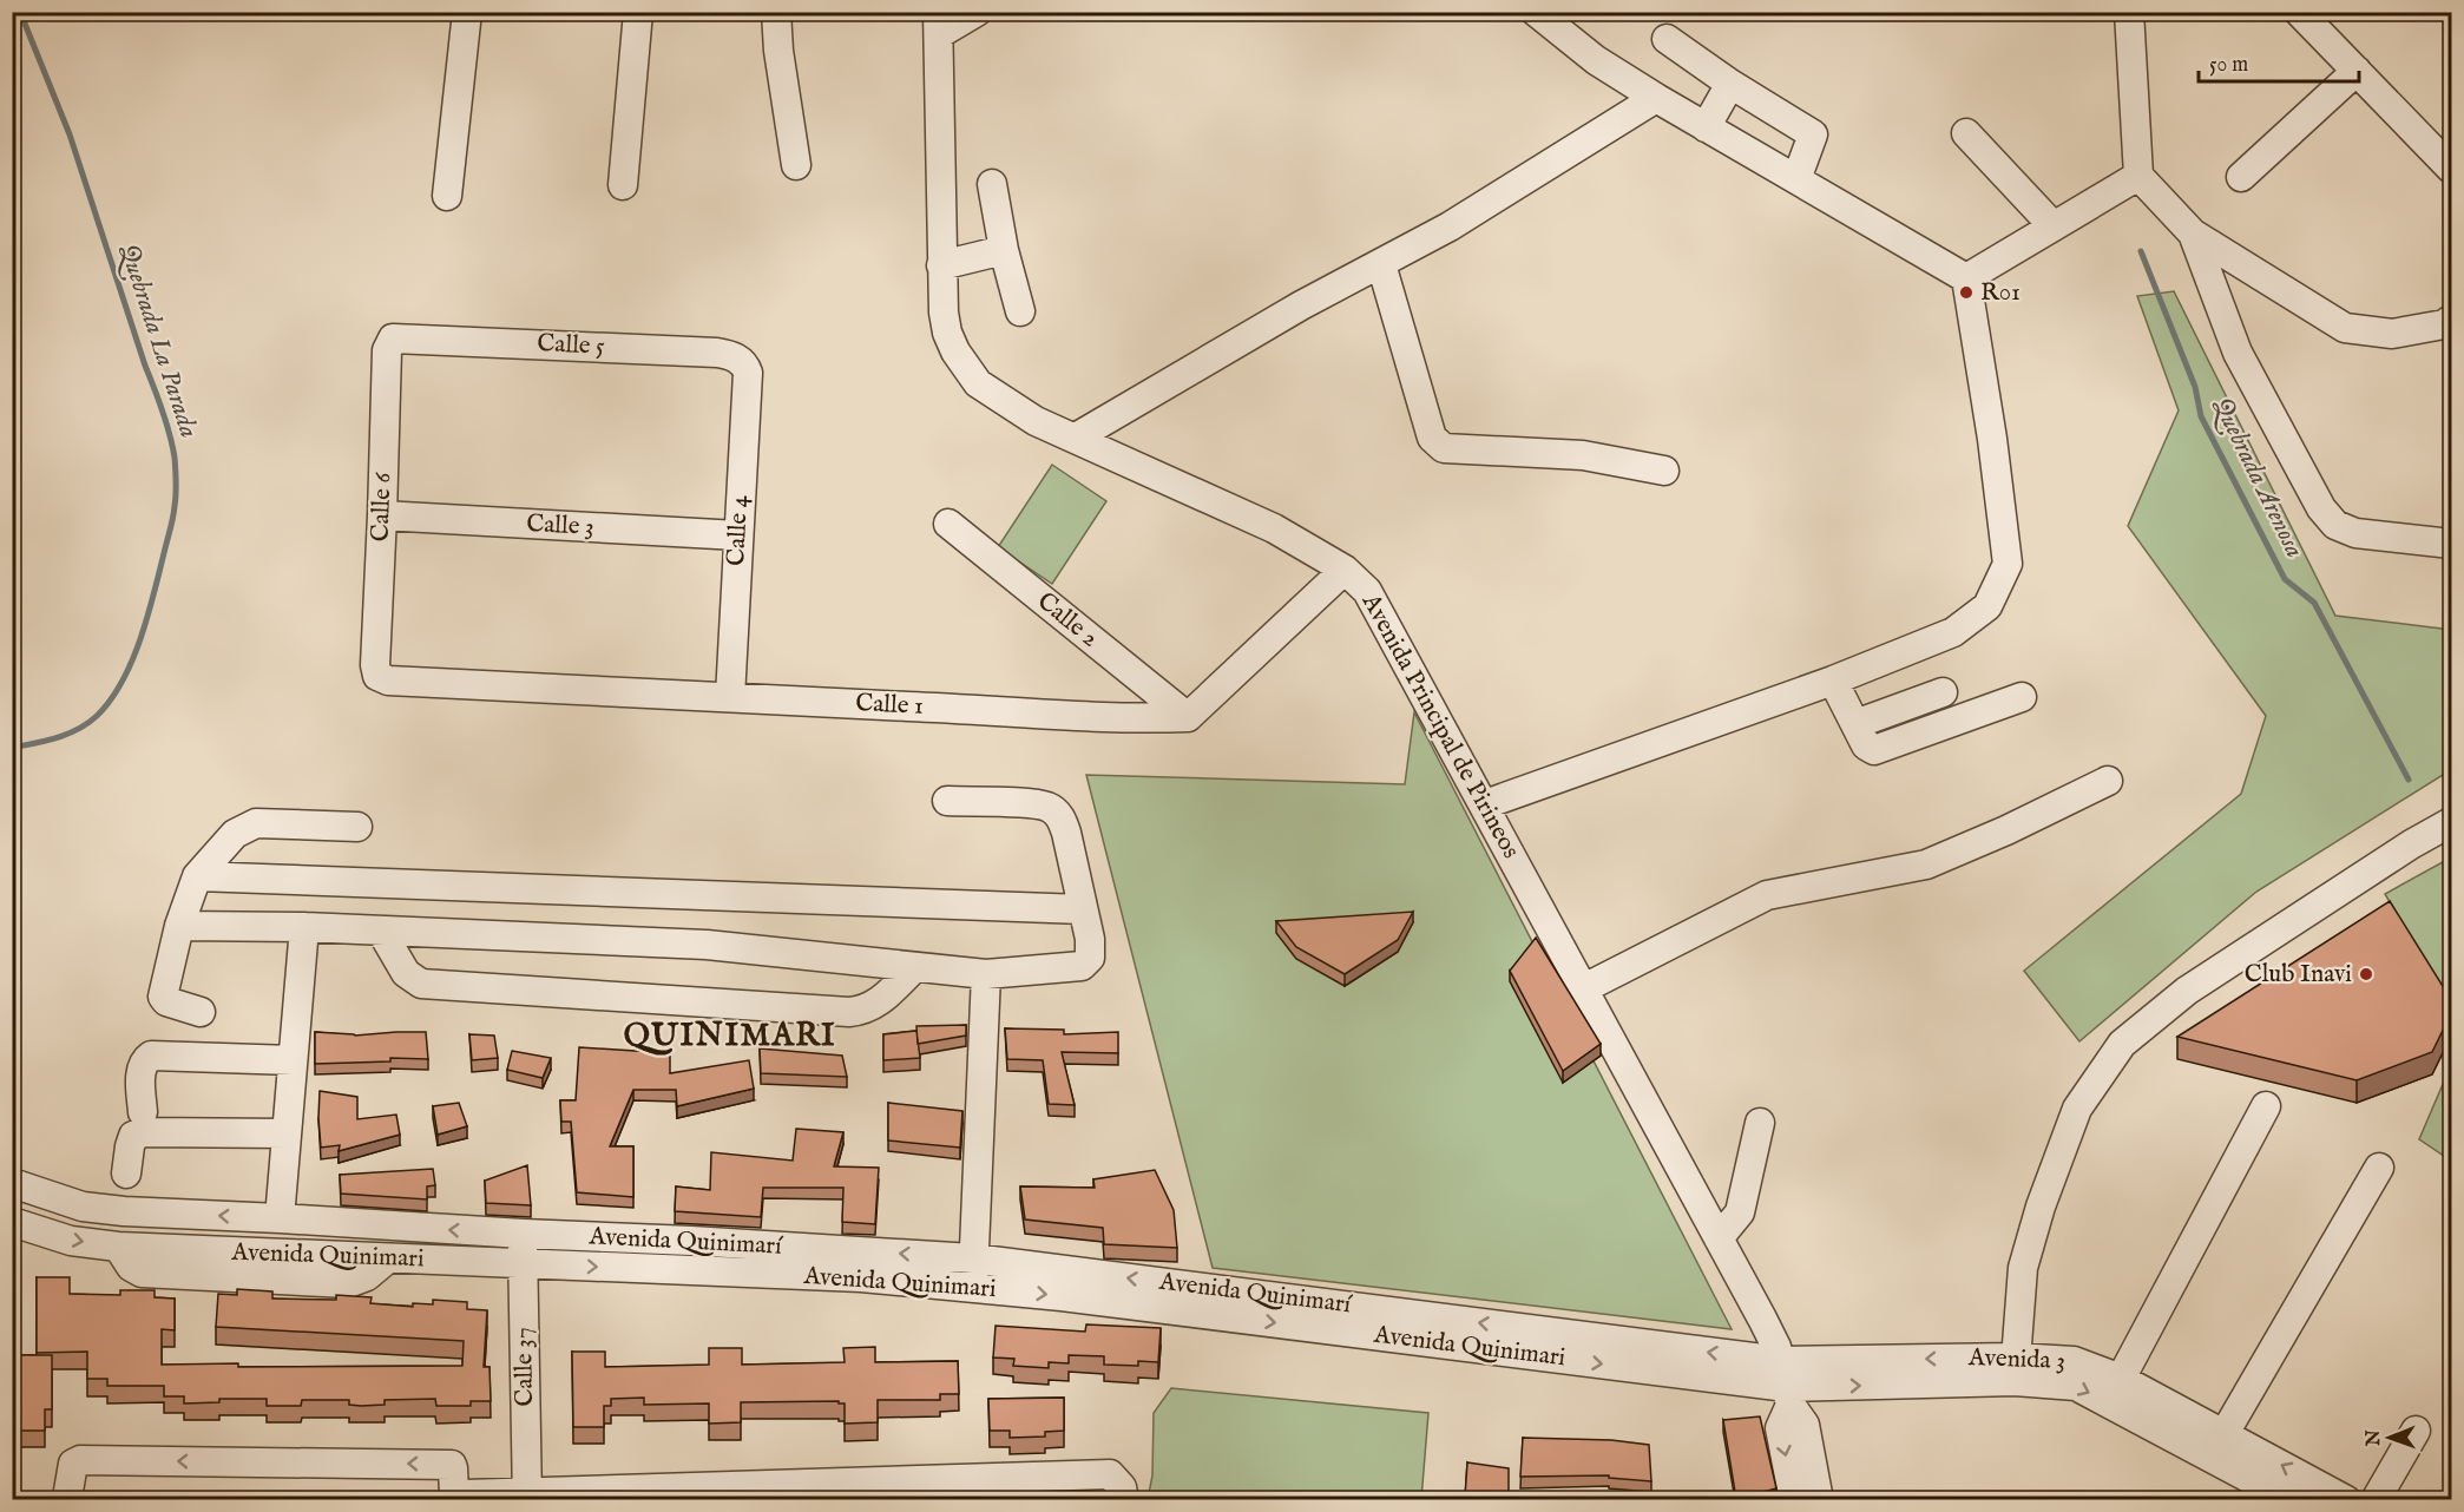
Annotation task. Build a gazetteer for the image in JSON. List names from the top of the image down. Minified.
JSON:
{"streets":{"street":["Calle 5","Calle 6","Calle 3","Calle 4","Calle 2","Calle 1","Avenida Principal de Pirineos","Avenida Quinimarí","Avenida Quinimari","Avenida 3","Calle 37"]},"crossings":[["Calle 5","Calle 6"],["Calle 5","Calle 4"],["Calle 6","Calle 3"],["Calle 6","Calle 1"],["Calle 3","Calle 4"],["Calle 4","Calle 1"],["Calle 2","Calle 1"],["Avenida Principal de Pirineos","Avenida Quinimarí"],["Avenida Principal de Pirineos","Avenida Quinimari"],["Avenida Principal de Pirineos","Avenida 3"],["Avenida Quinimarí","Avenida Quinimari"],["Avenida Quinimarí","Avenida 3"],["Avenida Quinimarí","Calle 37"],["Avenida Quinimari","Avenida 3"],["Avenida Quinimari","Calle 37"]],"districts":["QUINIMARI"],"water":["Quebrada La Parada","Quebrada Arenosa"],"places":["R01","Club Inavi"],"scale_bar":"50 m","north":"left"}
